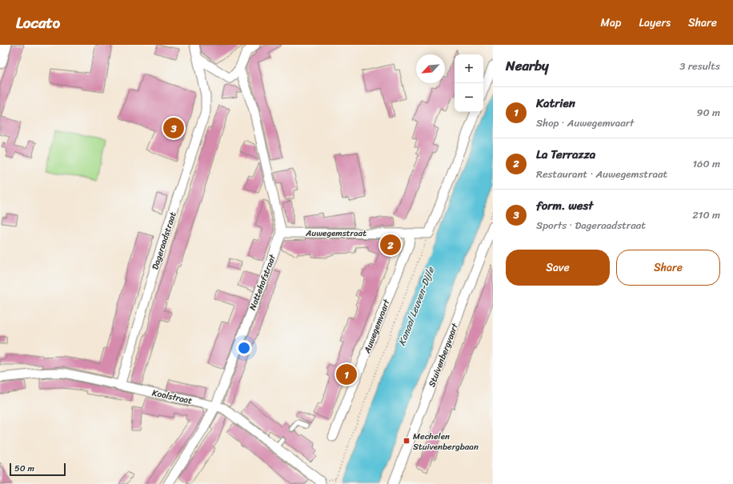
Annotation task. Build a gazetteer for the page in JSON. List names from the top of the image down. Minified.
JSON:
{"streets":{"street":["Auwegemstraat","Dageraadstraat","Nattehofstraat","Auwegemvaart","Stuivenbergvaart","Koolstraat"]},"crossings":[["Auwegemstraat","Nattehofstraat"],["Auwegemstraat","Auwegemvaart"],["Dageraadstraat","Koolstraat"],["Nattehofstraat","Koolstraat"]],"water":["Kanaal Leuven-Dijle"],"places":{"transit":["Mechelen Stuivenbergbaan"]},"scale_bar":"50 m","north":"bottom left","page":{"header":"Locato","nav":["Map","Layers","Share"],"heading":["Nearby","3 results"],"map_buttons":["+","−"],"list":[{"mark":"1","name":"Katrien","note":"Shop · Auwegemvaart","value":"90 m"},{"mark":"2","name":"La Terrazza","note":"Restaurant · Auwegemstraat","value":"160 m"},{"mark":"3","name":"form. west","note":"Sports · Dageraadstraat","value":"210 m"}],"pins":["3","2","1"],"buttons":["Save","Share"],"scale":"50 m"}}
